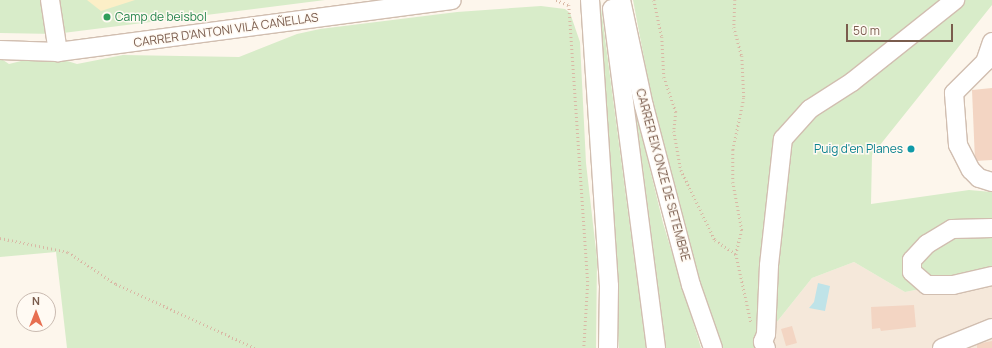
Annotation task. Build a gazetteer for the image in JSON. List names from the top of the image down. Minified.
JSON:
{"streets":{"street":["CARRER D'ANTONI VILÀ CAÑELLAS","CARRER EIX ONZE DE SETEMBRE"]},"places":["Camp de beisbol","Puig d'en Planes"],"scale_bar":"50 m","north":"top"}
